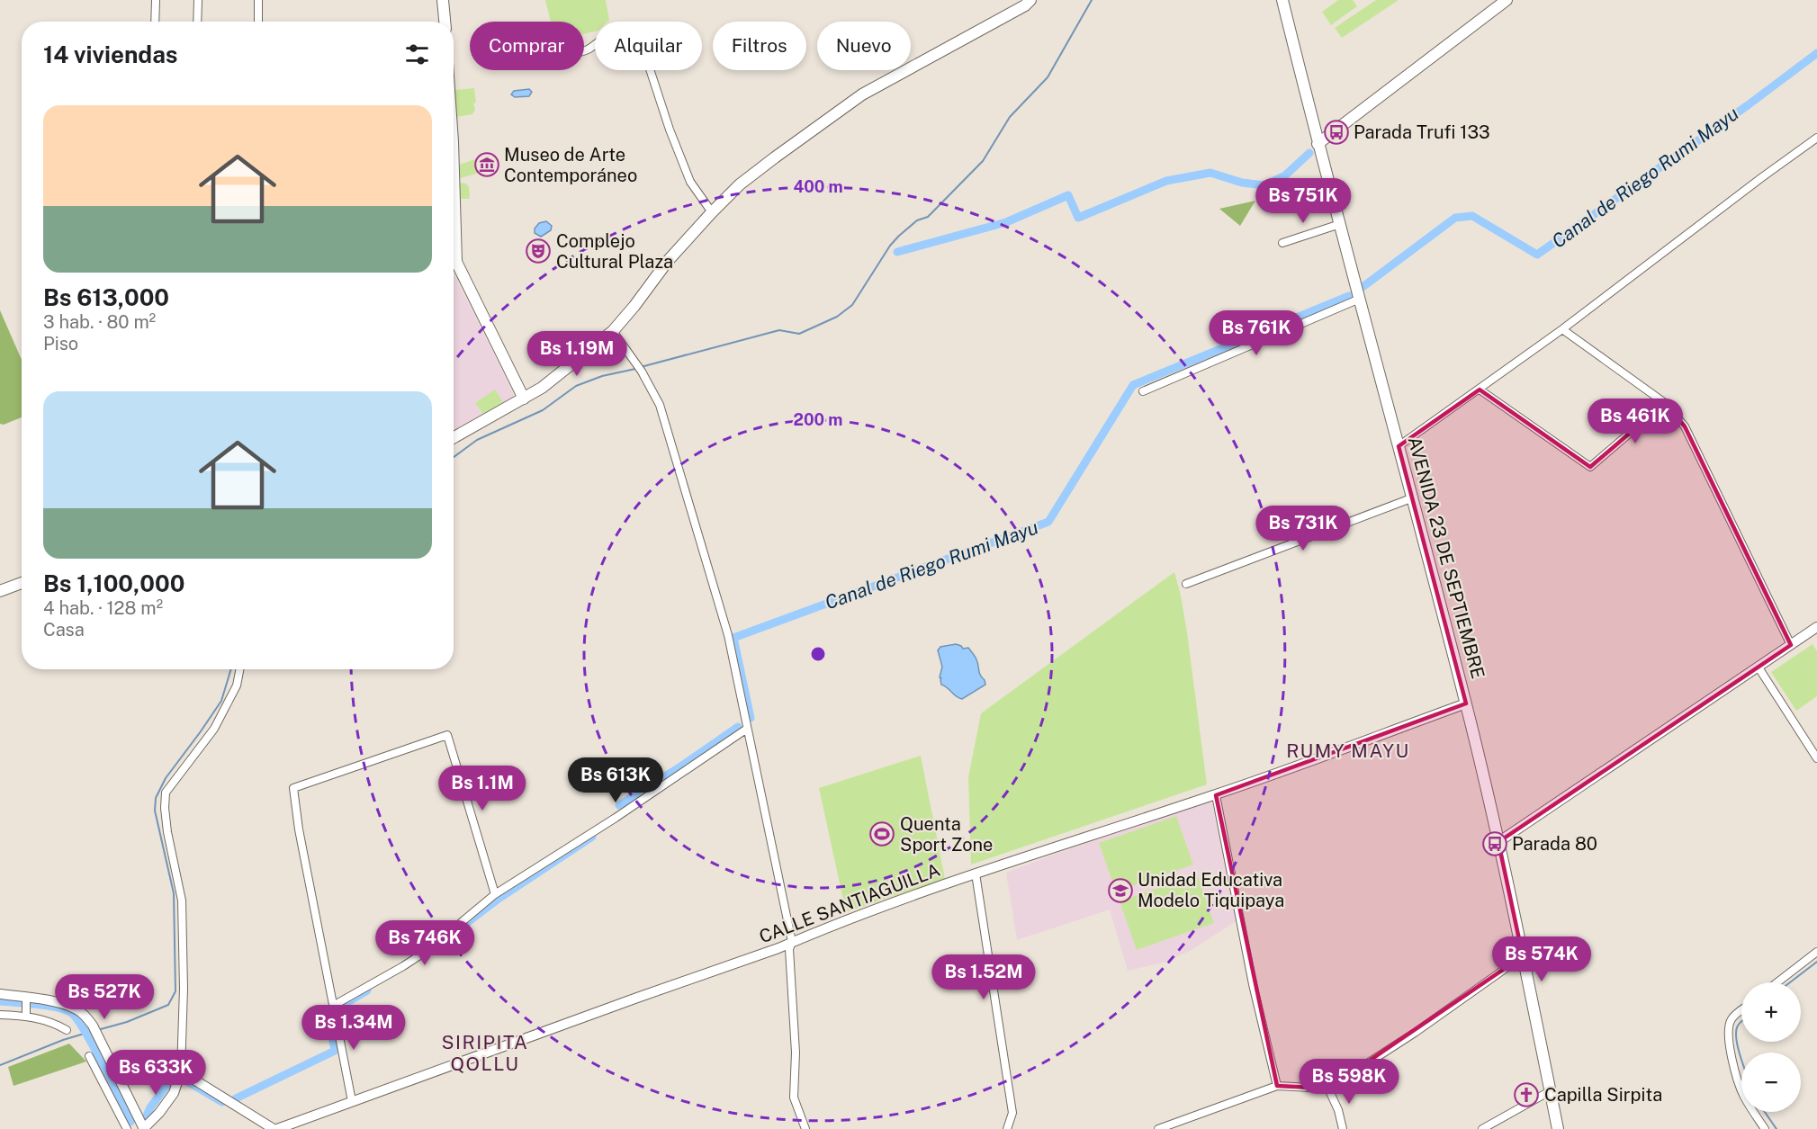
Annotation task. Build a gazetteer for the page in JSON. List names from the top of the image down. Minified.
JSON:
{"streets":{"main road":["AVENIDA 23 DE SEPTIEMBRE"],"street":["CALLE SANTIAGUILLA"]},"crossings":[["AVENIDA 23 DE SEPTIEMBRE","CALLE SANTIAGUILLA"]],"districts":["RUMY MAYU","SIRIPITA QOLLU"],"water":["Canal de Riego Rumi Mayu"],"places":{"bus stop":["Parada Trufi 133","Parada 80"],"museum":["Museo de Arte Contemporáneo"],"theatre":["Complejo Cultural Plaza"],"sports":["Quenta Sport Zone"],"school or university":["Unidad Educativa Modelo Tiquipaya"],"church":["Capilla Sirpita"]},"page":{"chip":["Comprar","Alquilar","Filtros","Nuevo"],"heading":"14 viviendas","list":[{"name":"Bs 613,000","note":"3 hab. · 80 m² · Piso"},{"name":"Bs 1,100,000","note":"4 hab. · 128 m² · Casa"}],"price":["Bs 751K","Bs 761K","Bs 1.19M","Bs 461K","Bs 731K","Bs 613K","Bs 1.1M","Bs 746K","Bs 574K","Bs 1.52M","Bs 527K","Bs 1.34M","Bs 633K","Bs 598K"],"map_buttons":["+","−"]},"rings":["400 m","200 m"]}
